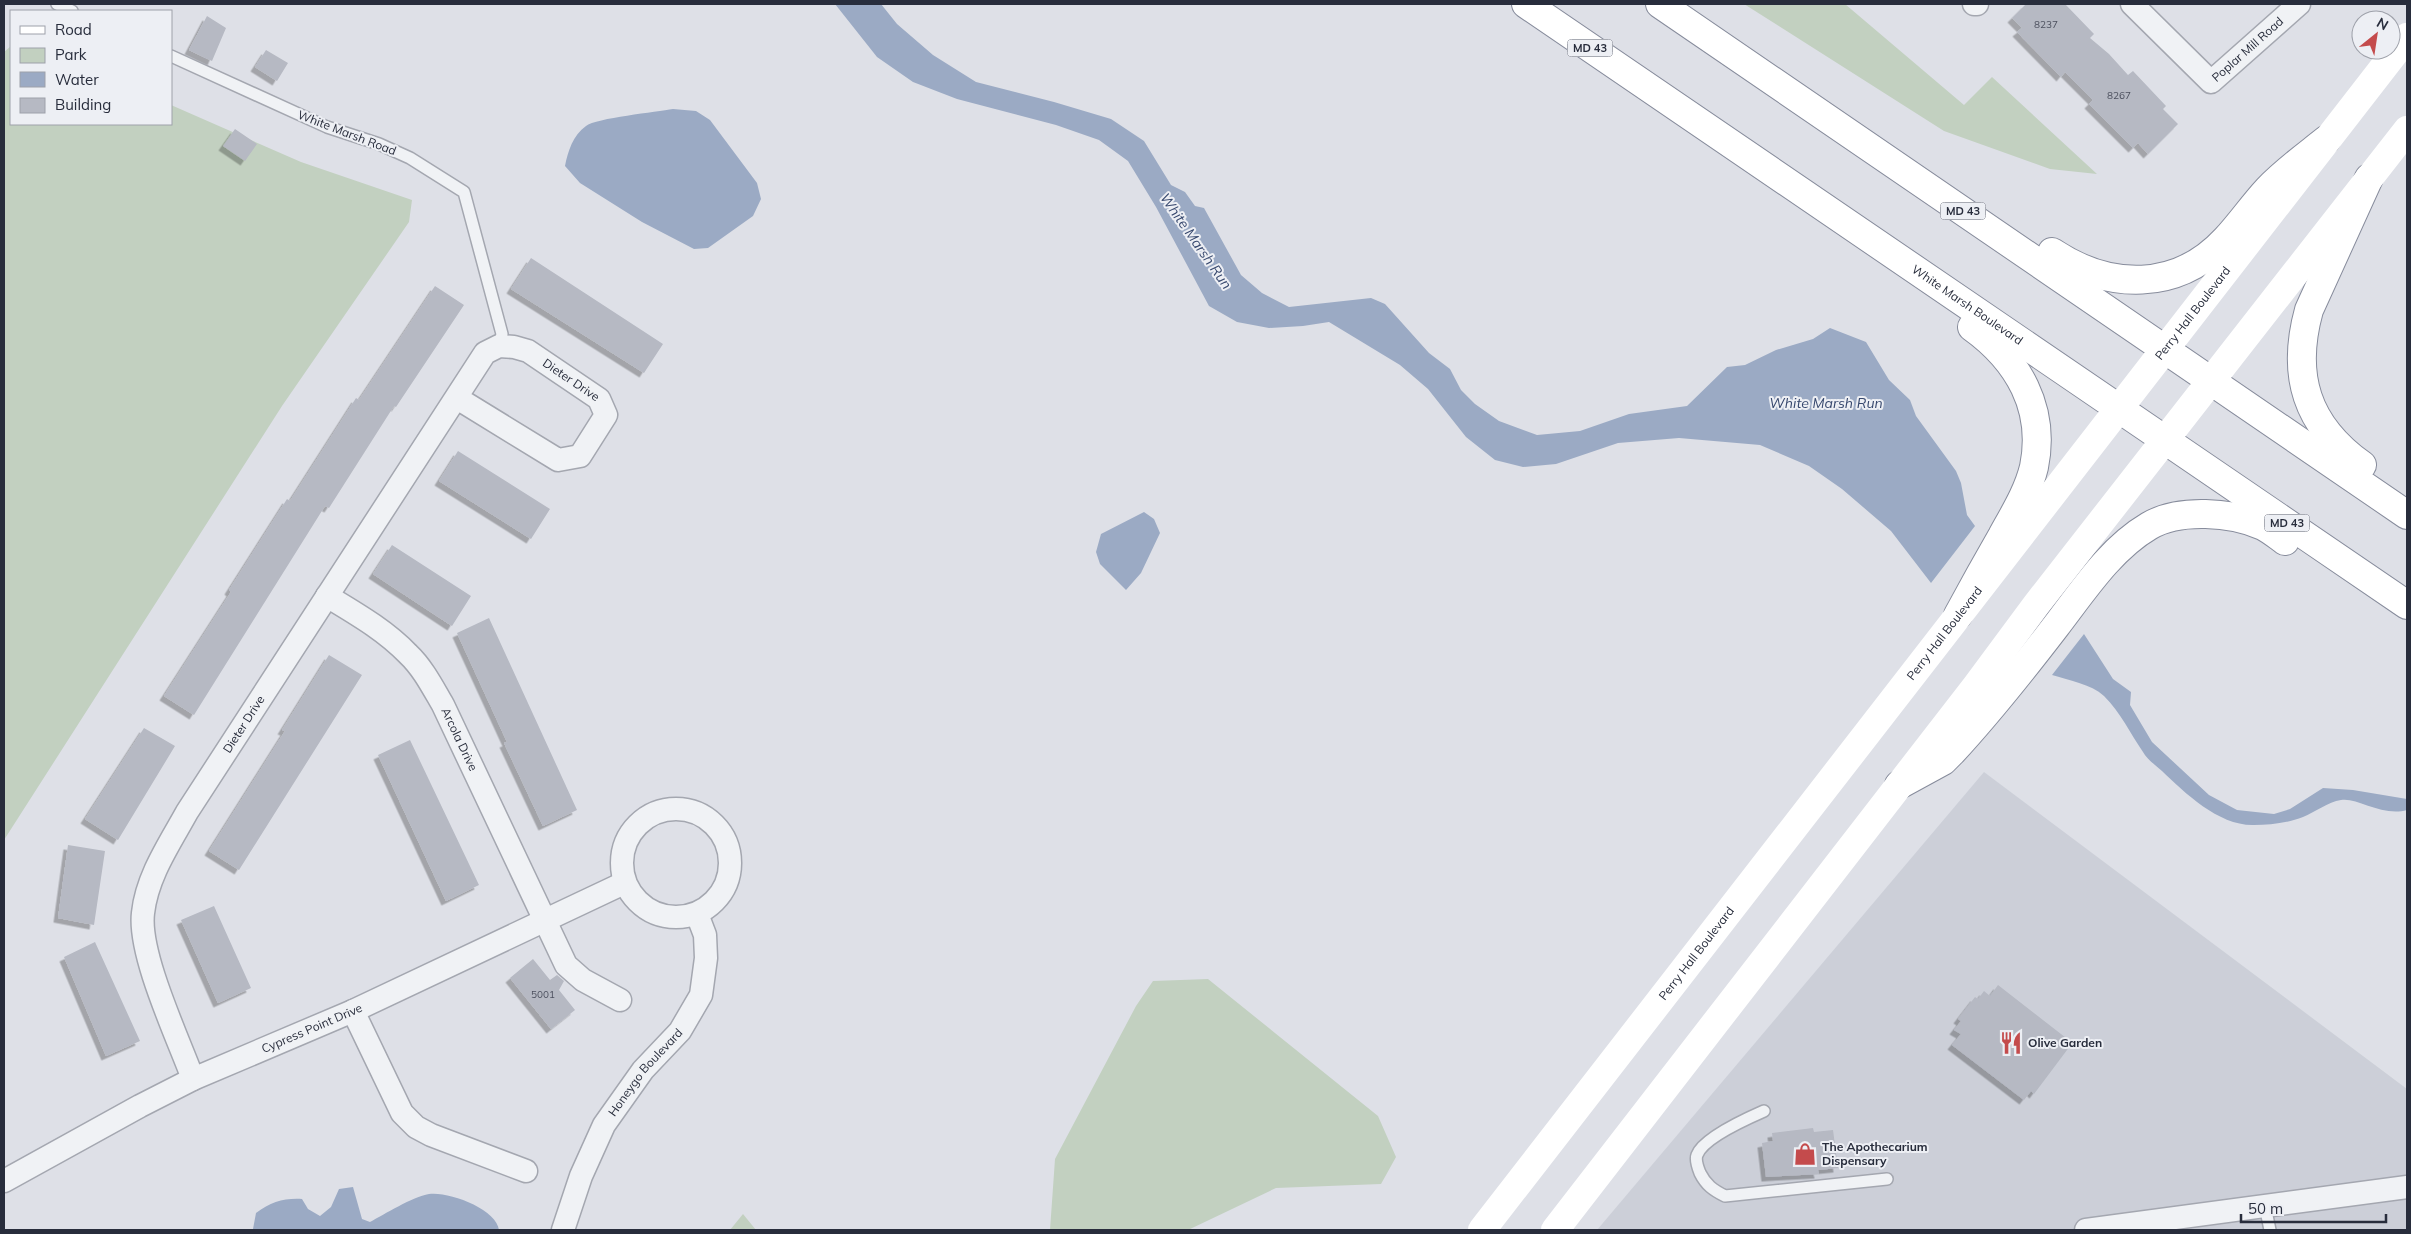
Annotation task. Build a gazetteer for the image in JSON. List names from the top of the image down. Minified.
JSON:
{"streets":{"main road":["MD 43","White Marsh Boulevard","Perry Hall Boulevard"],"street":["Poplar Mill Road","Dieter Drive","Arcola Drive","Cypress Point Drive","Honeygo Boulevard"],"lane":["White Marsh Road"]},"crossings":[["MD 43","Perry Hall Boulevard"],["White Marsh Road","Dieter Drive"],["White Marsh Boulevard","Perry Hall Boulevard"],["Dieter Drive","Arcola Drive"],["Dieter Drive","Cypress Point Drive"],["Arcola Drive","Cypress Point Drive"],["Cypress Point Drive","Honeygo Boulevard"]],"water":["White Marsh Run"],"places":{"restaurant":["Olive Garden"],"shop":["The Apothecarium Dispensary"]},"house_numbers":["8237","8267","5001"],"legend":["Road","Park","Water","Building"],"scale_bar":"50 m","north":"top right"}
